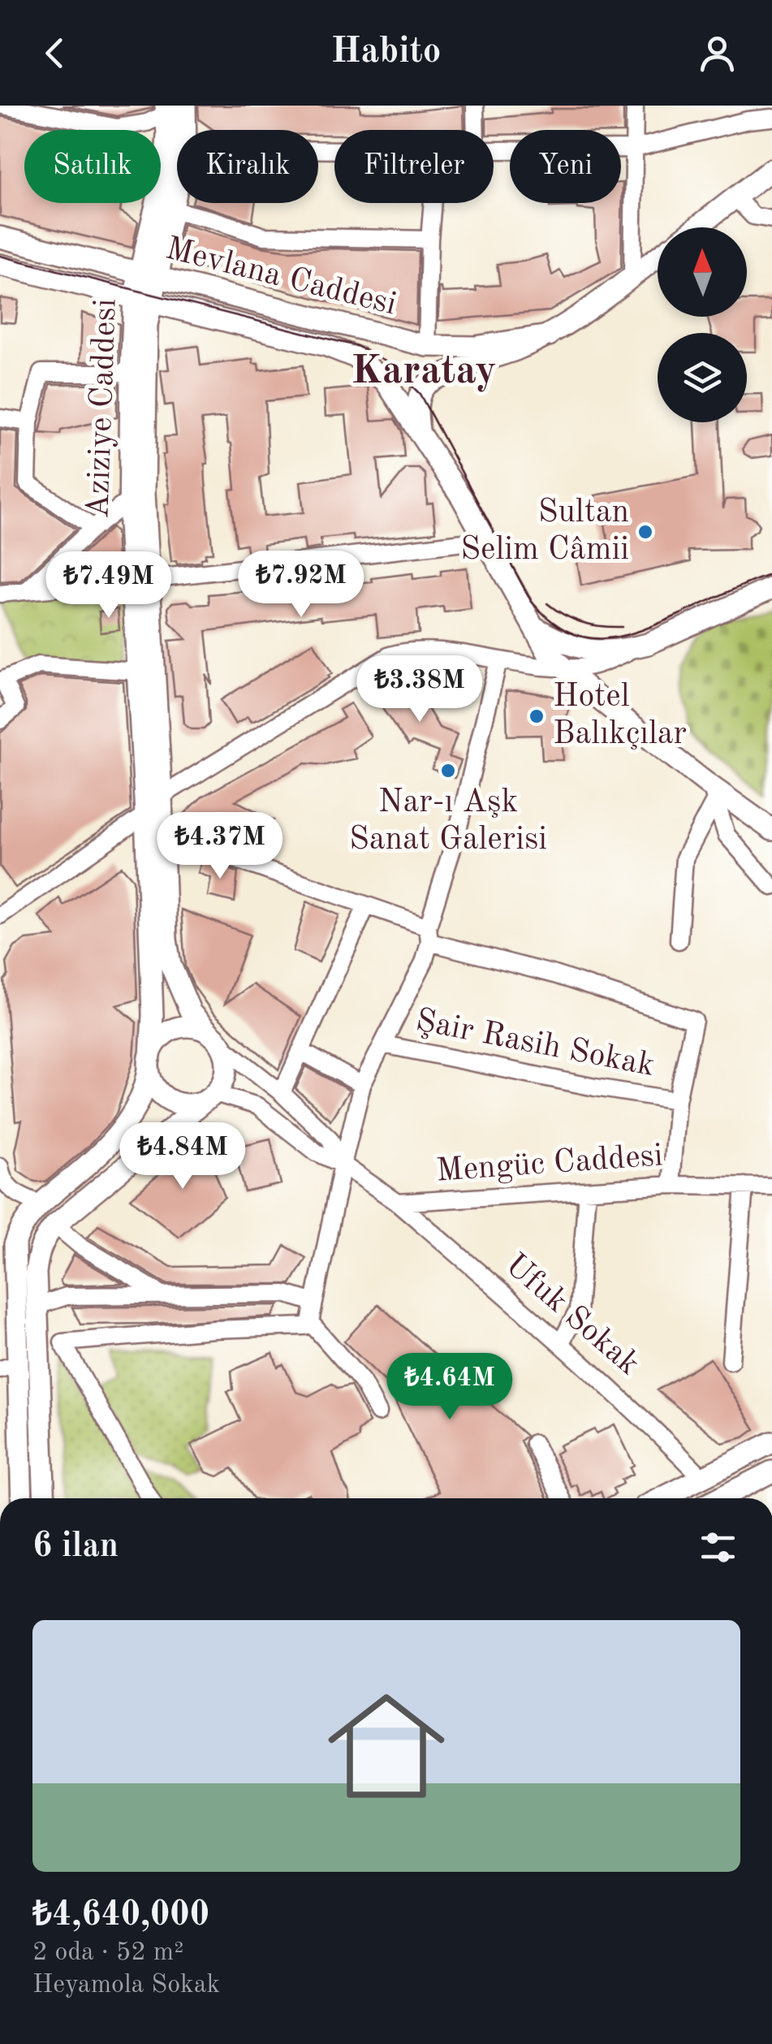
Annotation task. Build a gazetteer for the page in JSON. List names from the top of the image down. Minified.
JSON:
{"streets":{"main road":["Mevlana Caddesi","Aziziye Caddesi"],"street":["Şair Rasih Sokak","Mengüc Caddesi","Ufuk Sokak"]},"crossings":[["Mevlana Caddesi","Aziziye Caddesi"],["Aziziye Caddesi","Mengüc Caddesi"],["Mengüc Caddesi","Ufuk Sokak"]],"districts":["Karatay"],"places":["Sultan Selim Câmii","Hotel Balıkçılar","Nar-ı Aşk Sanat Galerisi"],"north":"top","page":{"header":"Habito","chip":["Satılık","Kiralık","Filtreler","Yeni"],"price":["₺7.92M","₺7.49M","₺3.38M","₺4.37M","₺4.84M","₺4.64M"],"heading":"6 ilan","list":[{"name":"₺4,640,000","note":"2 oda · 52 m² · Heyamola Sokak"}]}}
